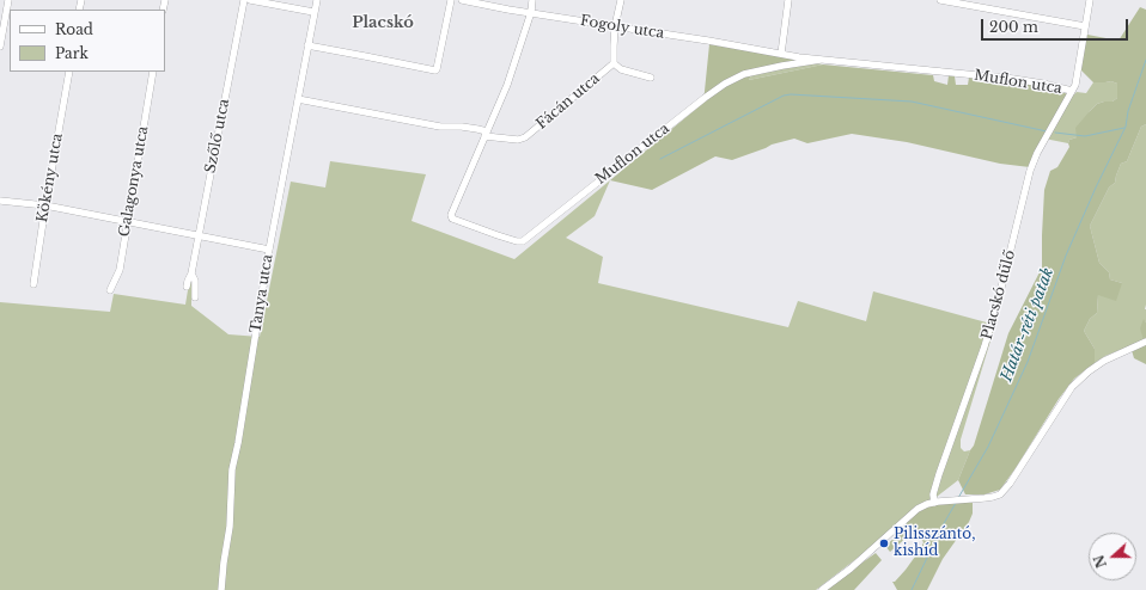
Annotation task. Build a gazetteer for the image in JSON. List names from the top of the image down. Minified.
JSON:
{"streets":{"street":["Fogoly utca","Muflon utca","Fácán utca","Szőlő utca","Kökény utca","Galagonya utca","Tanya utca","Placskó dűlő"]},"crossings":[["Fogoly utca","Muflon utca"],["Fogoly utca","Fácán utca"],["Muflon utca","Fácán utca"],["Muflon utca","Placskó dűlő"],["Fácán utca","Tanya utca"]],"districts":["Placskó"],"water":["Határ-réti patak"],"places":["Pilisszántó, kishíd"],"legend":["Road","Park"],"scale_bar":"200 m","north":"left"}
